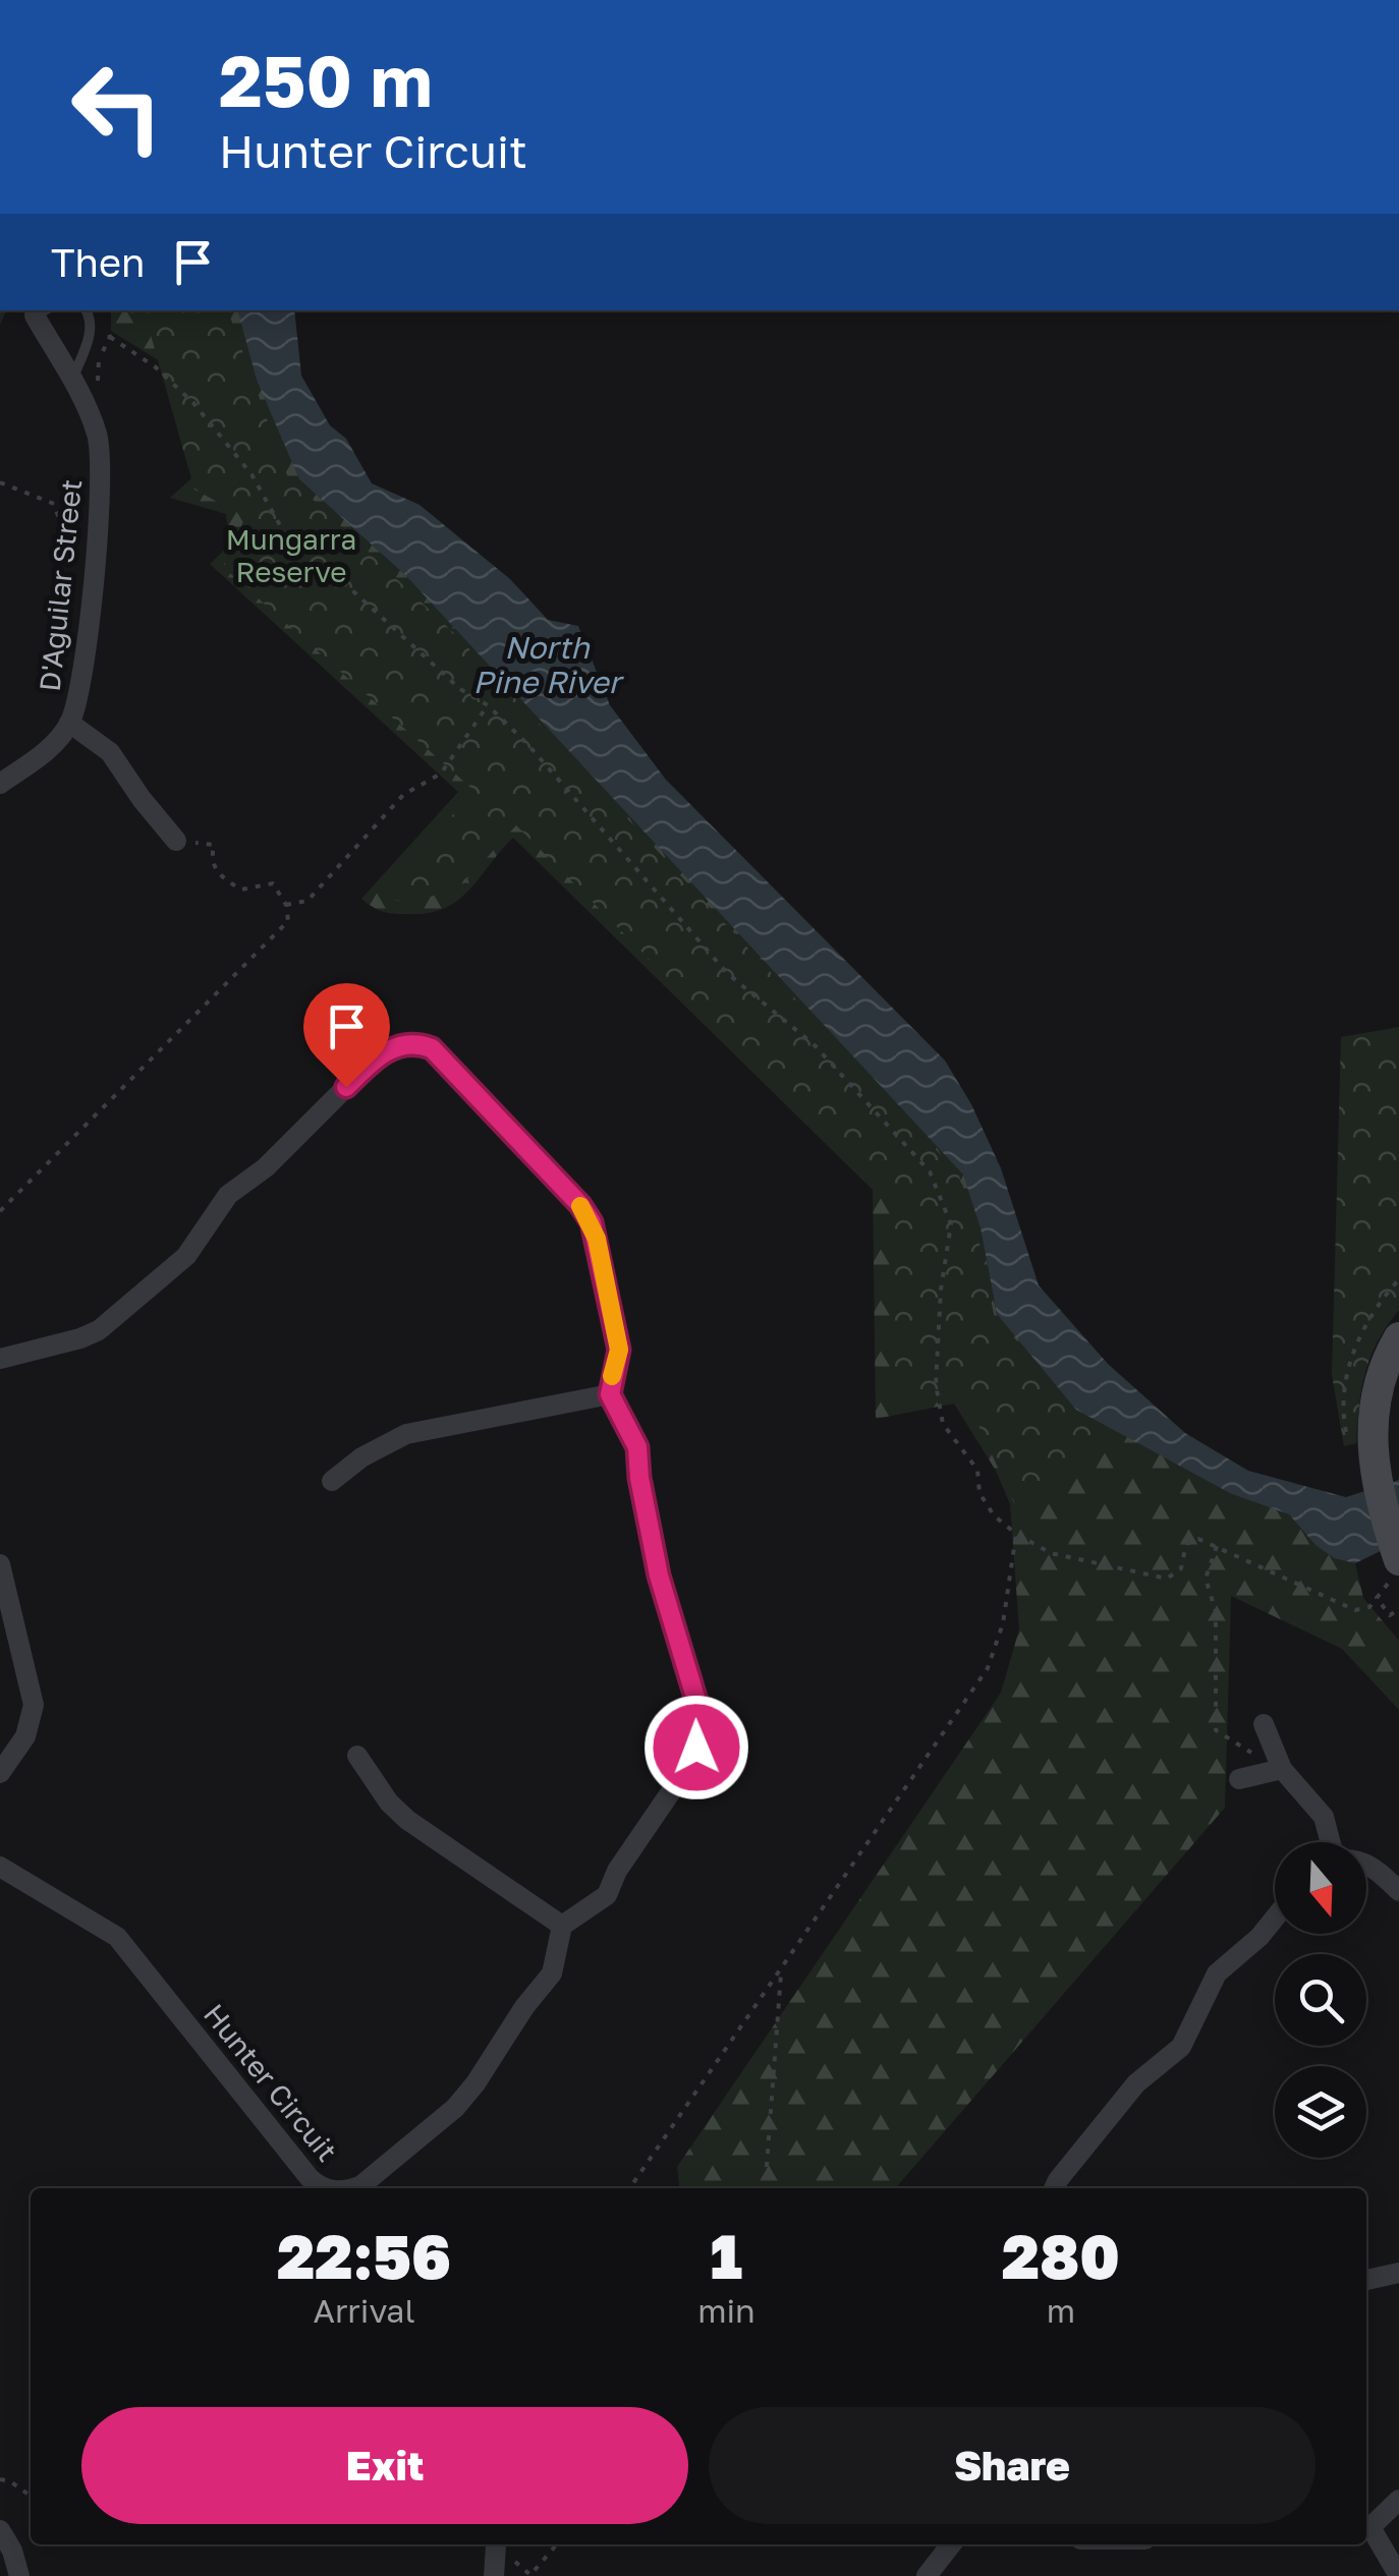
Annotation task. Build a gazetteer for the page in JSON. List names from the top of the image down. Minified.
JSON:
{"streets":{"street":["D'Aguilar Street","Hunter Circuit"]},"water":["North Pine River"],"parks":["Mungarra Reserve"],"north":"bottom","page":{"turn":["250 m","Hunter Circuit"],"then":"Then","eta":["22:56","Arrival","1","min","280","m"],"buttons":["Exit","Share"]}}
